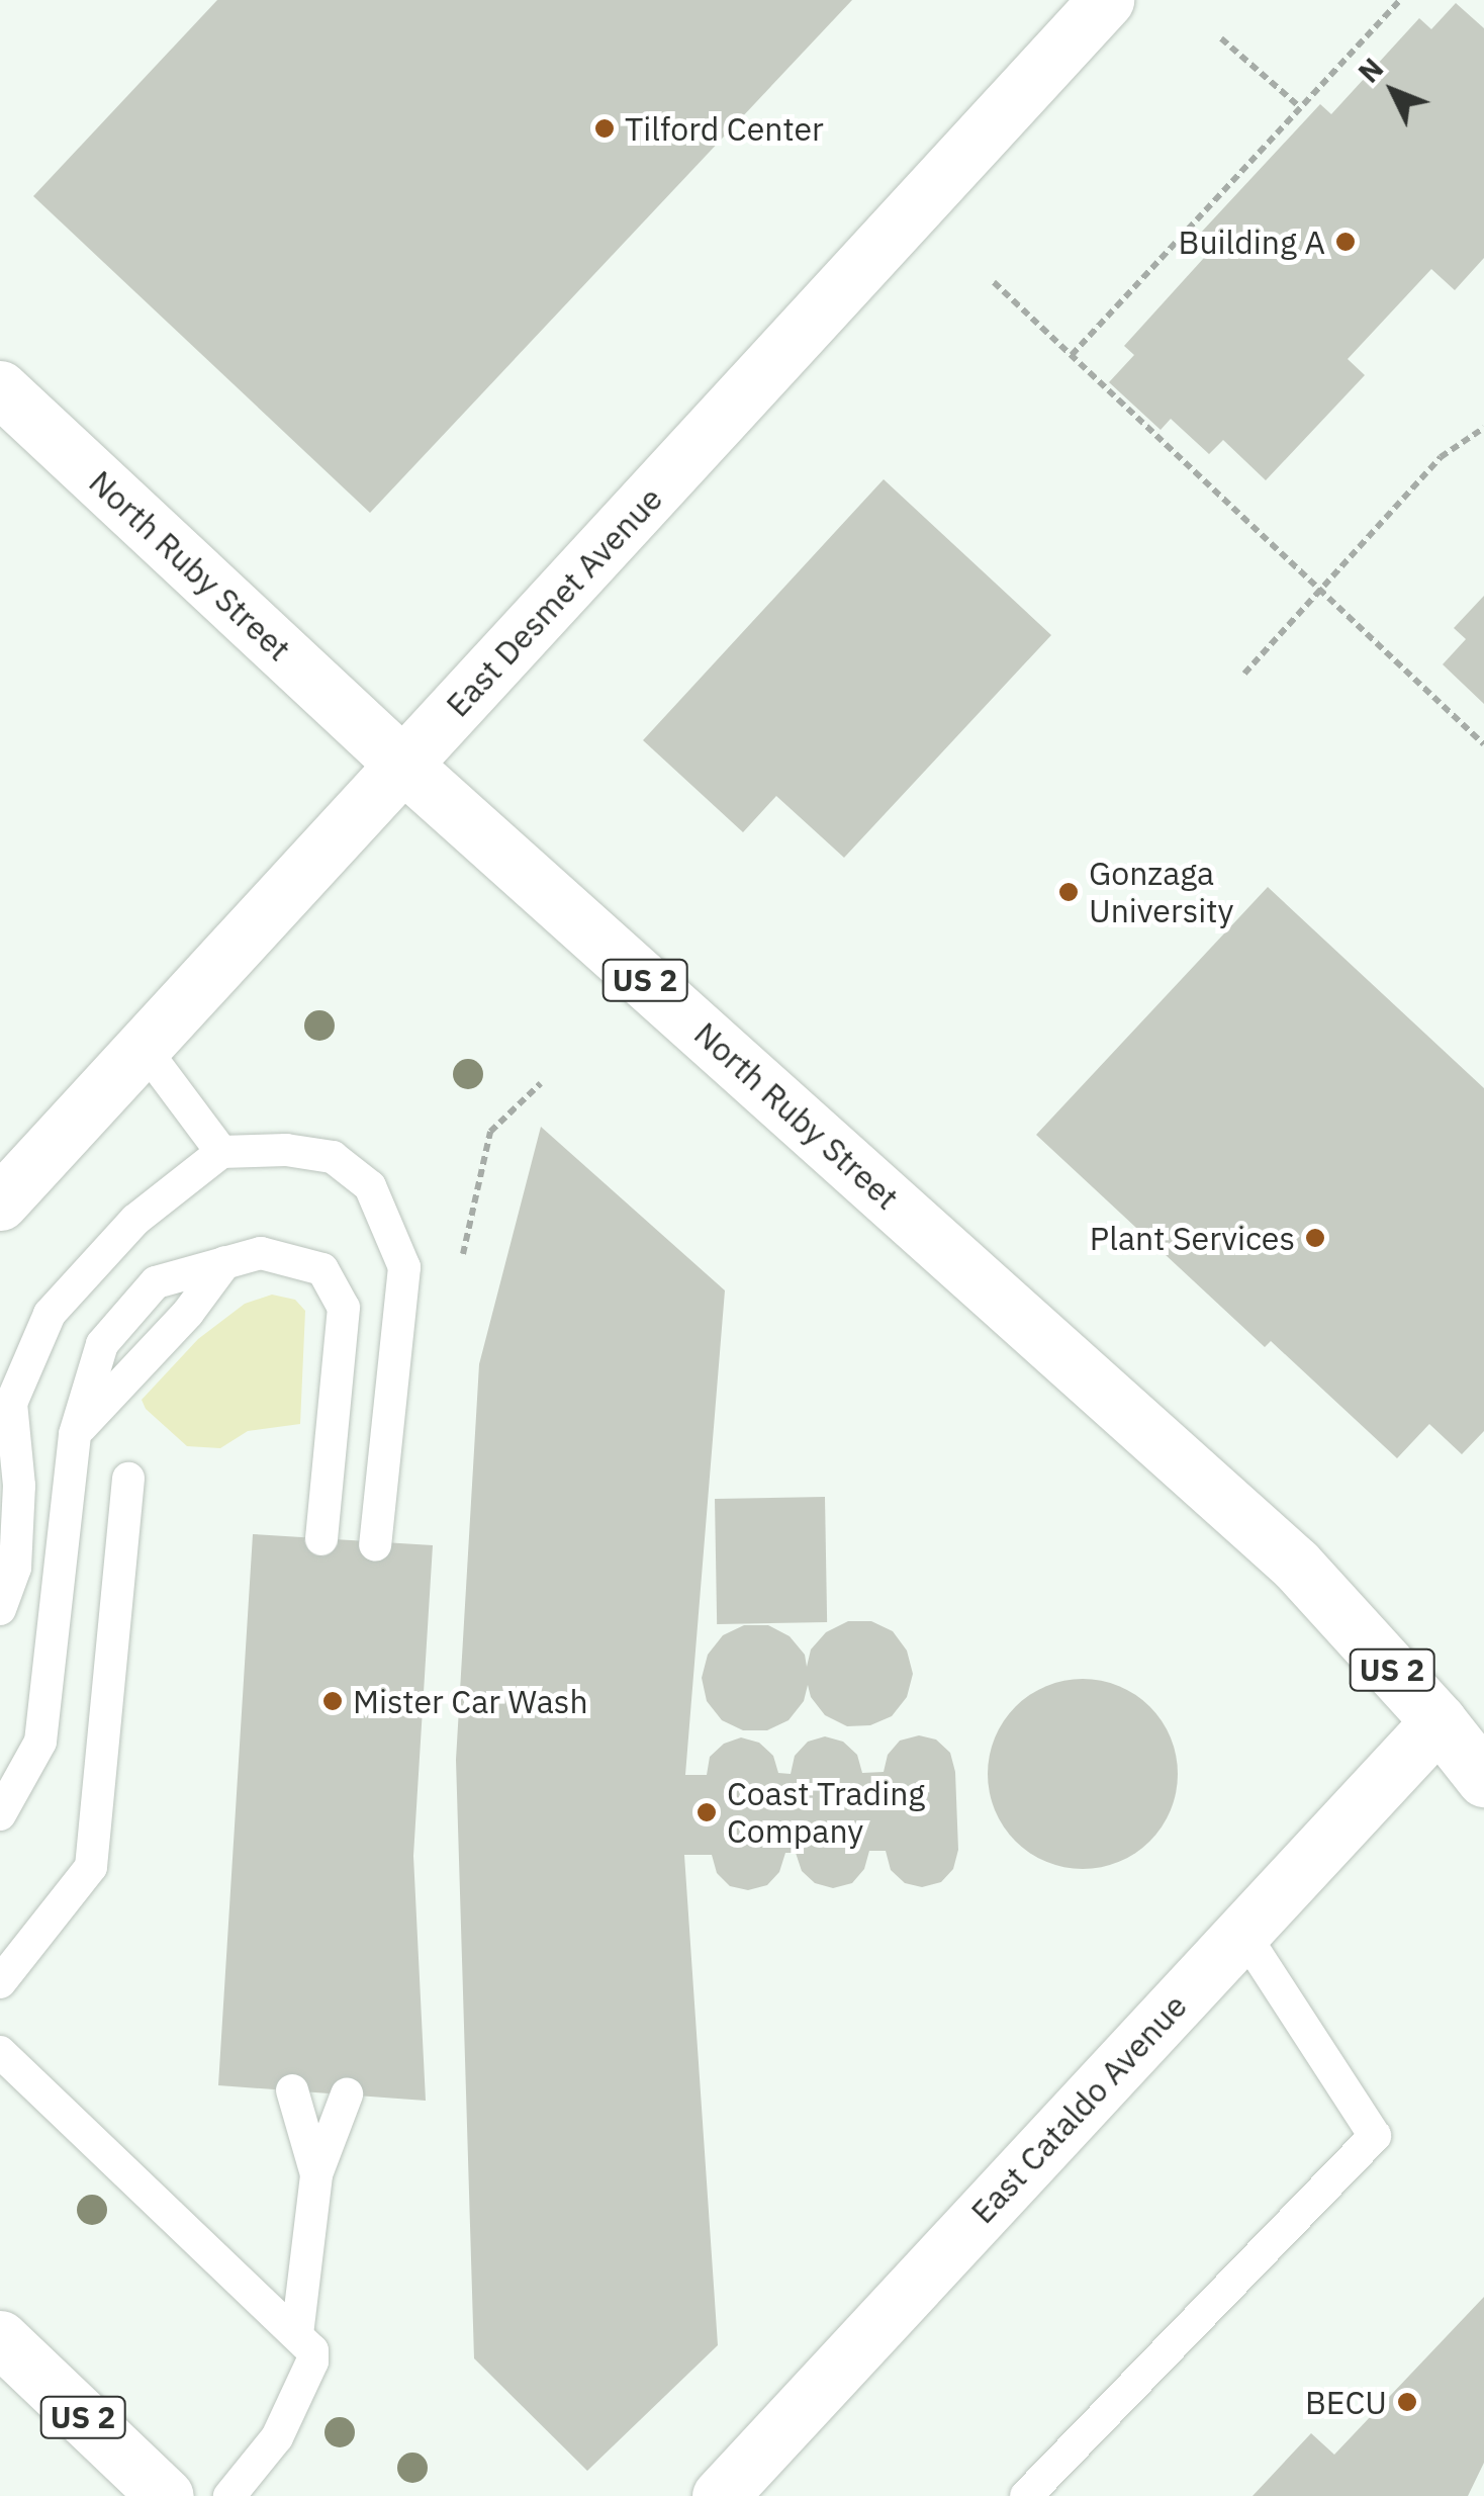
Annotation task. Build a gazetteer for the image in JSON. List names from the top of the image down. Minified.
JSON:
{"streets":{"street":["North Ruby Street","East Desmet Avenue","US 2","East Cataldo Avenue"]},"crossings":[["North Ruby Street","East Desmet Avenue"],["North Ruby Street","East Cataldo Avenue"]],"places":["Tilford Center","Building A","Gonzaga University","Plant Services","Mister Car Wash","Coast Trading Company","BECU"],"north":"top left"}
